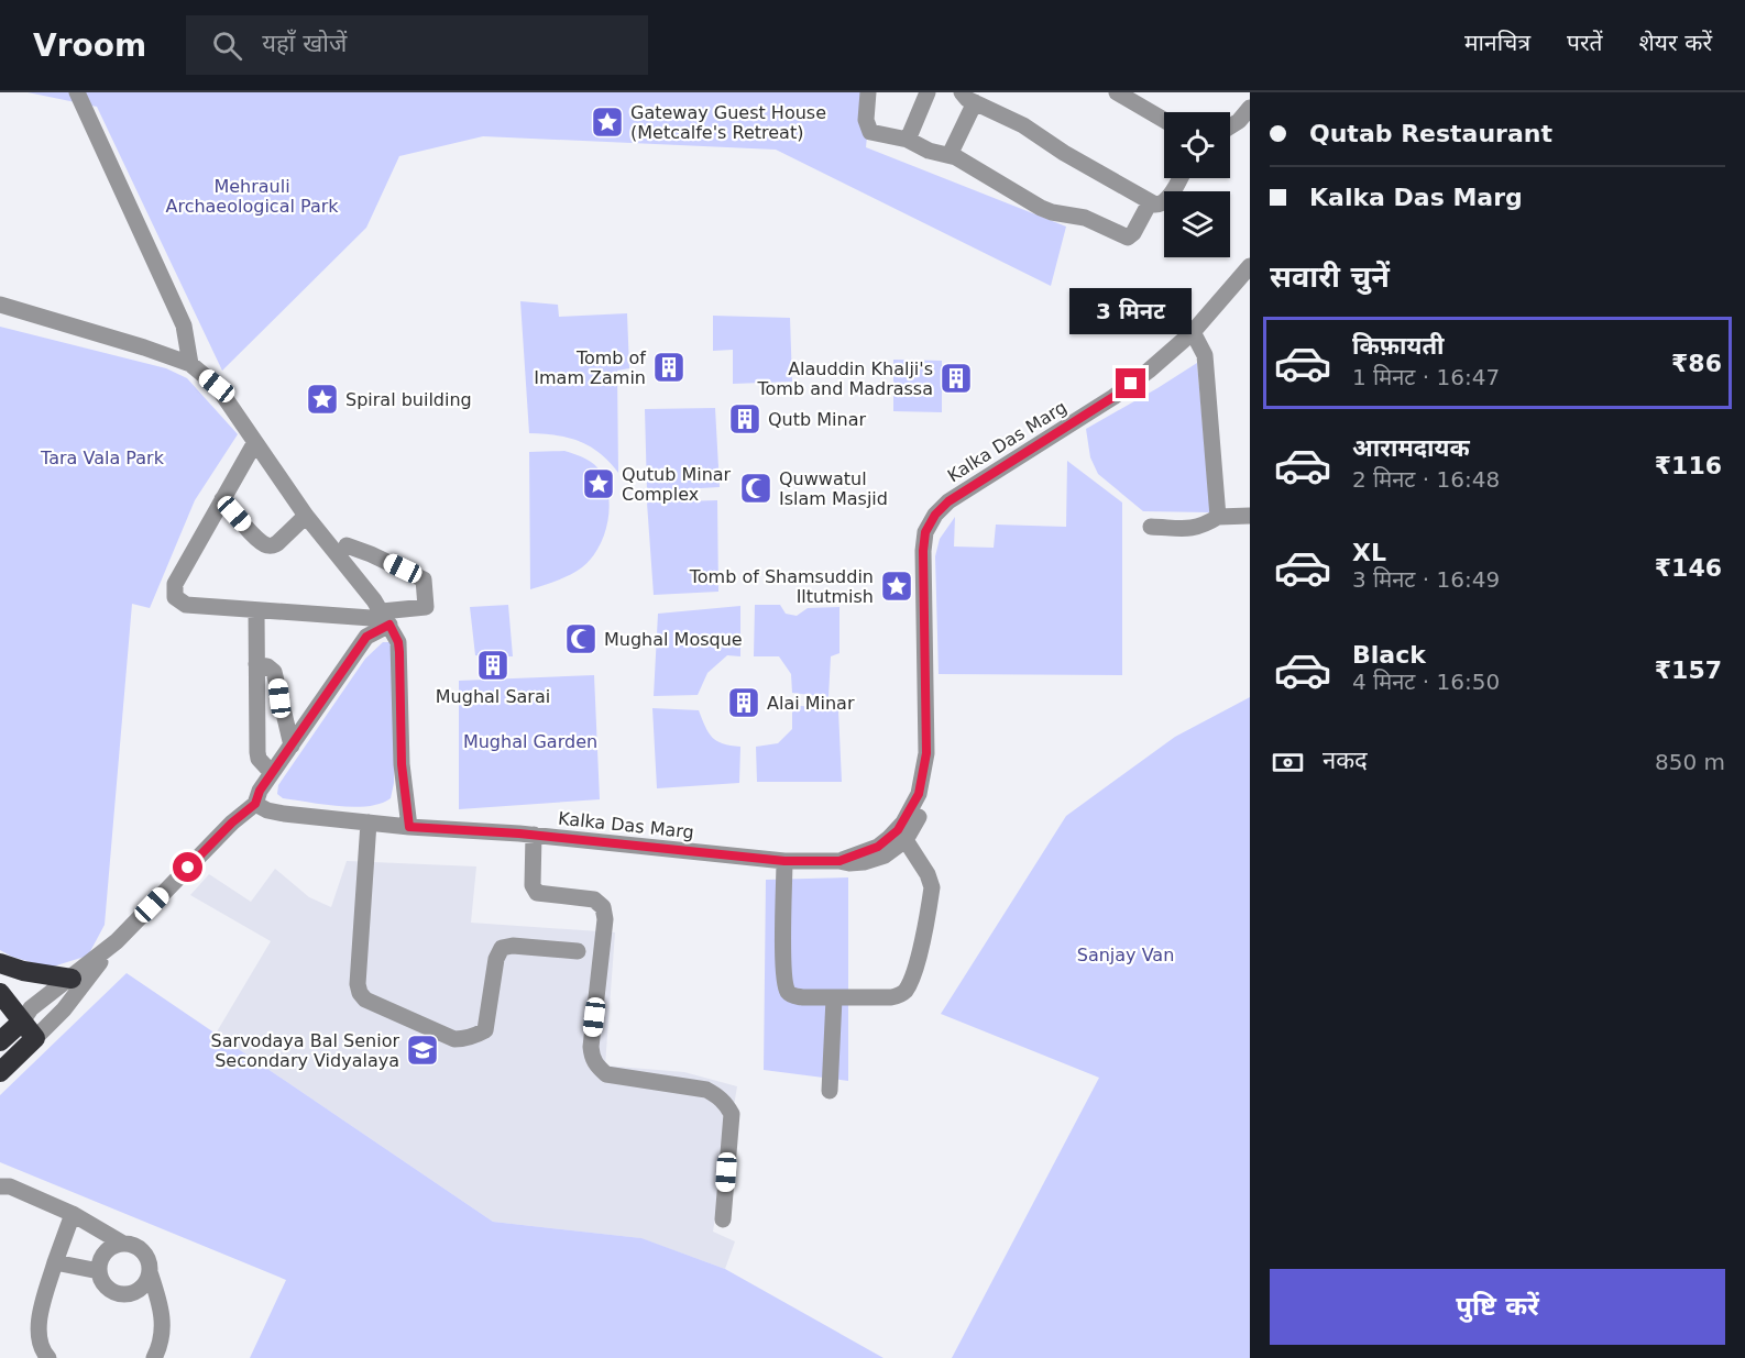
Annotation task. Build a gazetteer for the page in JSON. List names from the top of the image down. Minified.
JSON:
{"streets":{"street":["Kalka Das Marg"]},"parks":["Mehrauli Archaeological Park","Tara Vala Park","Mughal Garden","Sanjay Van"],"places":{"place":["Gateway Guest House (Metcalfe's Retreat)","Spiral building","Qutub Minar Complex","Tomb of Shamsuddin Iltutmish"],"building":["Tomb of Imam Zamin","Alauddin Khalji's Tomb and Madrassa","Qutb Minar","Mughal Sarai","Alai Minar"],"mosque":["Quwwatul Islam Masjid","Mughal Mosque"],"school or university":["Sarvodaya Bal Senior Secondary Vidyalaya"]},"page":{"header":"Vroom","search":"यहाँ खोजें","nav":["मानचित्र","परतें","शेयर करें"],"banner":["Qutab Restaurant","Kalka Das Marg"],"heading":"सवारी चुनें","bubble":"3 मिनट","list":[{"name":"किफ़ायती","note":"1 मिनट · 16:47","value":"₹86"},{"name":"आरामदायक","note":"2 मिनट · 16:48","value":"₹116"},{"name":"XL","note":"3 मिनट · 16:49","value":"₹146"},{"name":"Black","note":"4 मिनट · 16:50","value":"₹157"}],"pay":["नकद","850 m"],"buttons":"पुष्टि करें"}}
